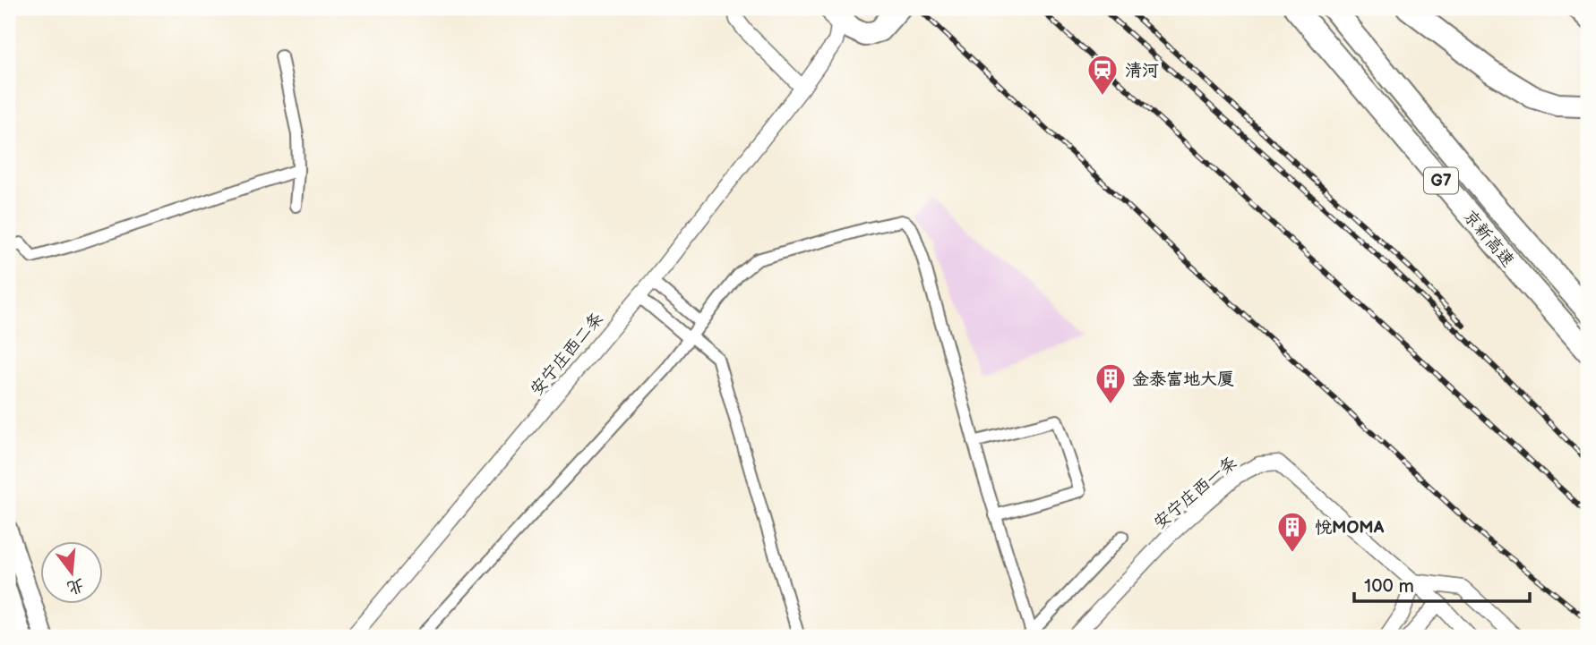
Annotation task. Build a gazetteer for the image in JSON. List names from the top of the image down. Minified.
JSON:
{"streets":{"highway":["G7","京新高速"],"street":["安宁庄西二条","安宁庄西一条"]},"places":{"station":["清河"],"building":["金泰富地大厦","悦MOMA"]},"scale_bar":"100 m","north":"bottom"}
